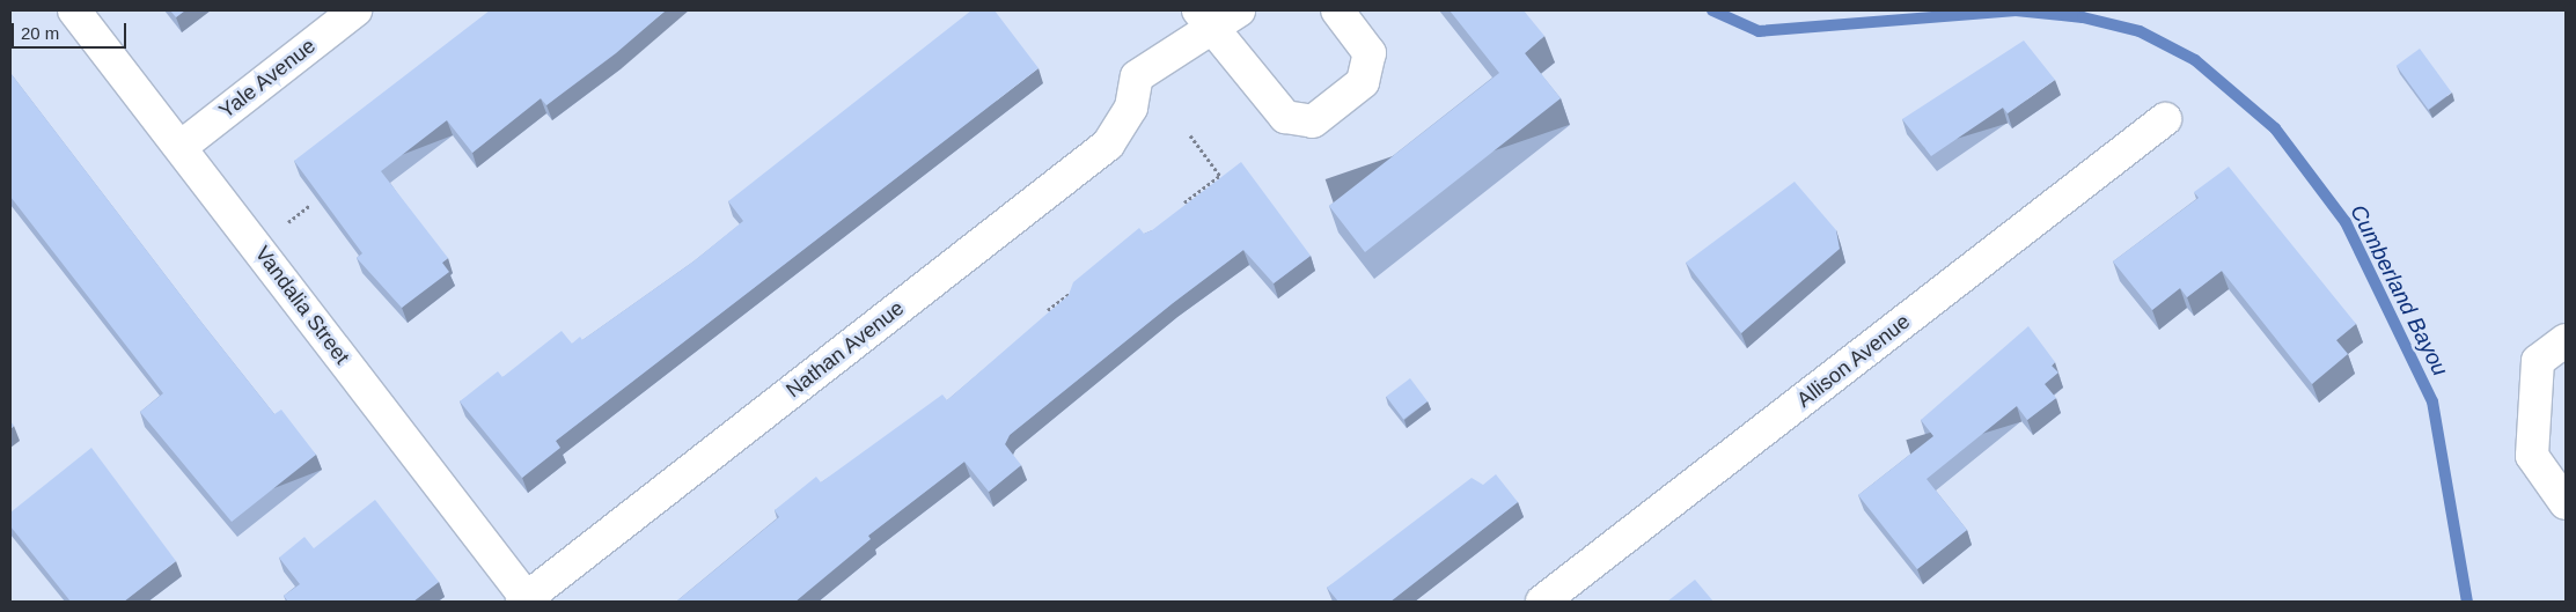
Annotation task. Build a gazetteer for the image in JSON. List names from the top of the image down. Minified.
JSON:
{"streets":{"street":["Yale Avenue","Vandalia Street","Nathan Avenue","Allison Avenue"]},"crossings":[["Yale Avenue","Vandalia Street"],["Vandalia Street","Nathan Avenue"]],"water":["Cumberland Bayou"],"scale_bar":"20 m"}
